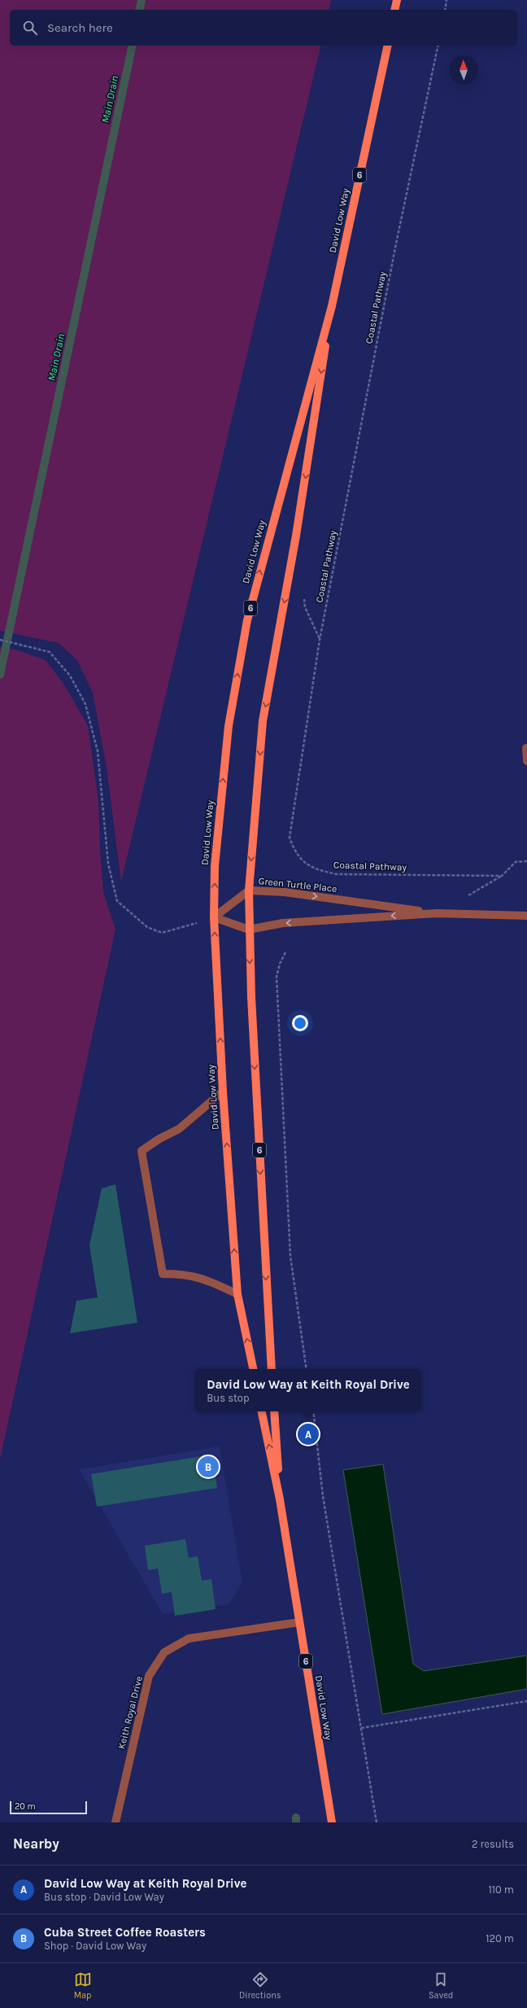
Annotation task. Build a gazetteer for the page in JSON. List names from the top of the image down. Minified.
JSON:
{"streets":{"main road":["6","David Low Way"],"street":["Green Turtle Place","Keith Royal Drive"],"path":["Coastal Pathway"]},"crossings":[["David Low Way","Green Turtle Place"],["David Low Way","Keith Royal Drive"]],"water":["Main Drain"],"scale_bar":"20 m","north":"top","page":{"search":"Search here","popup":["David Low Way at Keith Royal Drive","Bus stop"],"pins":["A","B"],"scale":"20 m","heading":["Nearby","2 results"],"list":[{"mark":"A","name":"David Low Way at Keith Royal Drive","note":"Bus stop · David Low Way","value":"110 m"},{"mark":"B","name":"Cuba Street Coffee Roasters","note":"Shop · David Low Way","value":"120 m"}],"nav":["Map","Directions","Saved"]}}
